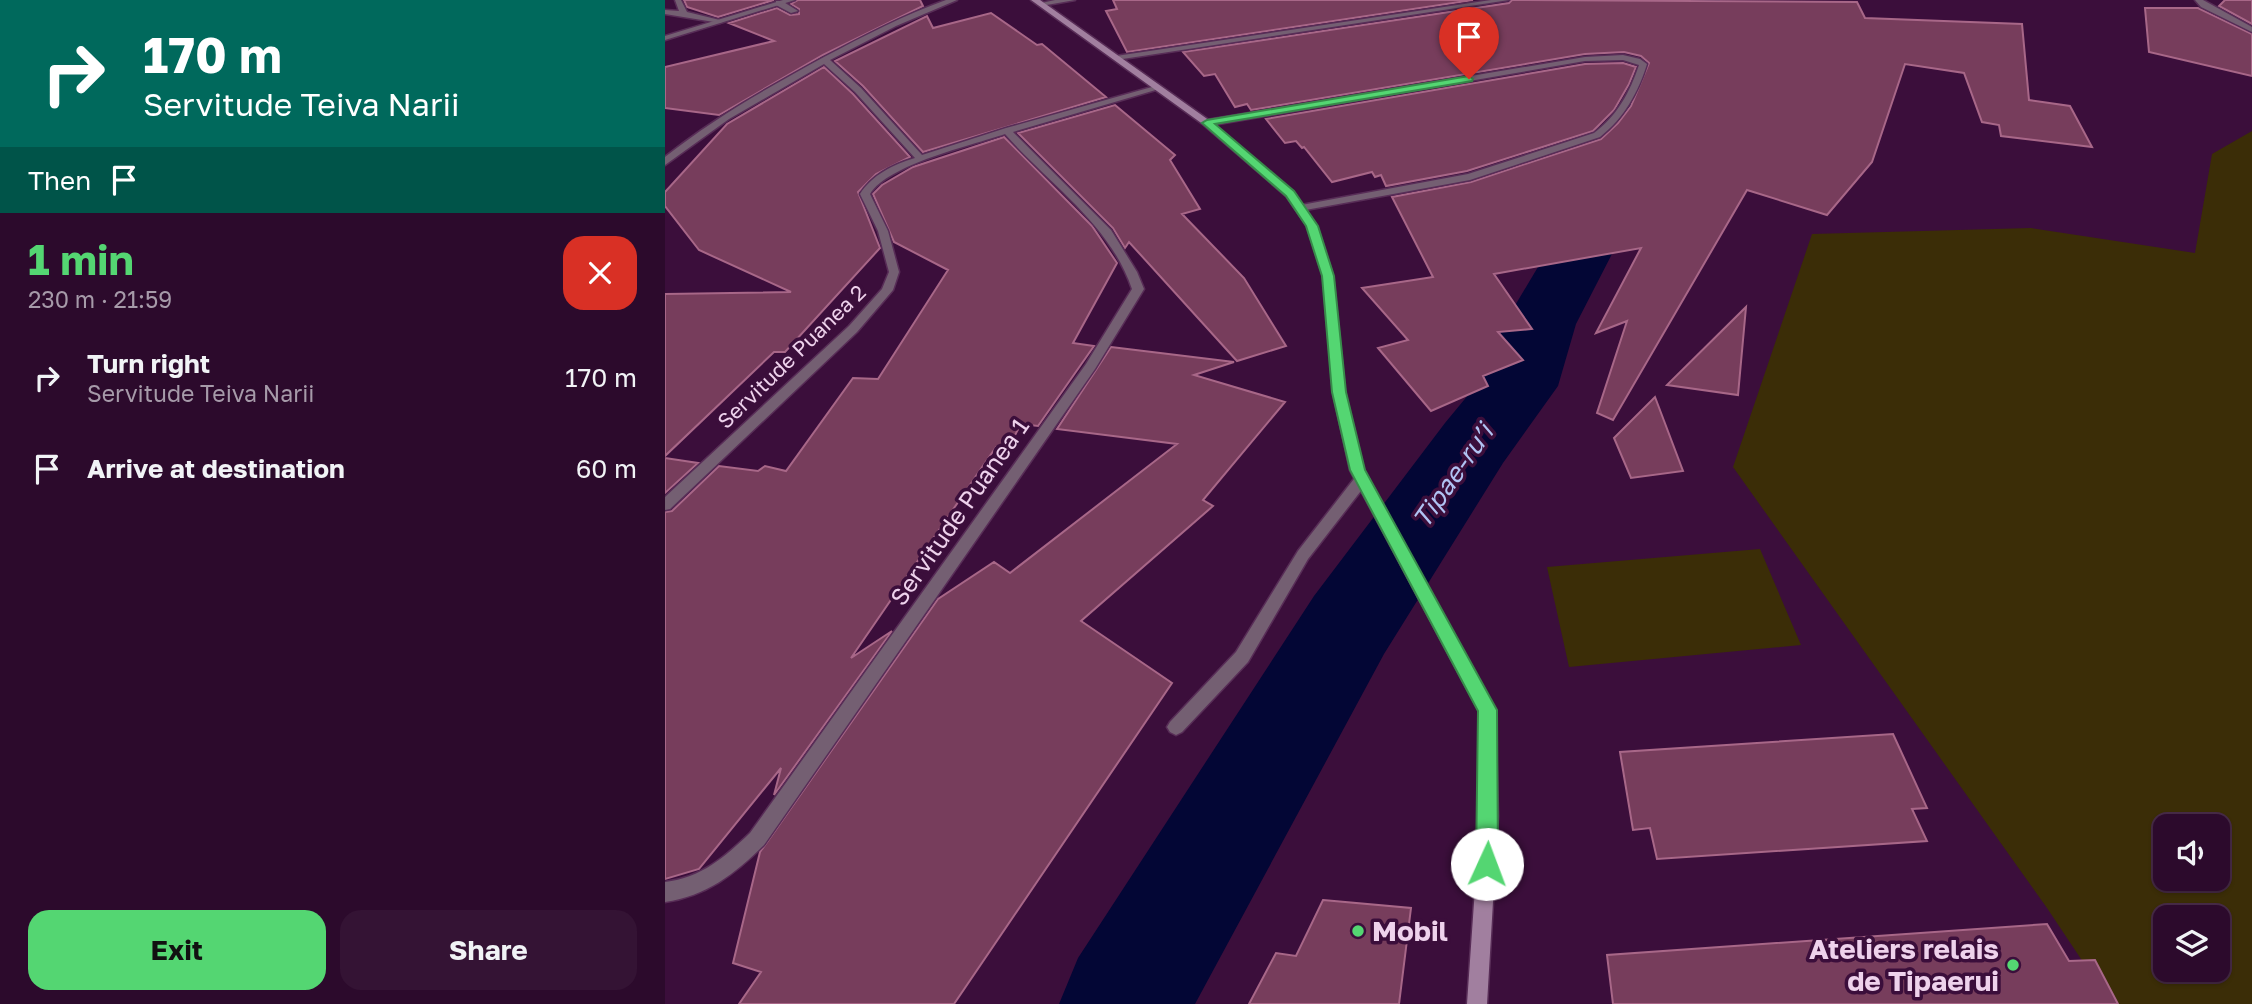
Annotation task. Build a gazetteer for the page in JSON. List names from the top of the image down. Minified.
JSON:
{"streets":{"street":["Servitude Puanea 2","Servitude Puanea 1"]},"crossings":[["Servitude Puanea 2","Servitude Puanea 1"]],"water":["Tipae-ru’i"],"places":["Mobil","Ateliers relais de Tipaerui"],"page":{"turn":["170 m","Servitude Teiva Narii"],"then":"Then","heading":["1 min","230 m · 21:59"],"list":[{"name":"Turn right","note":"Servitude Teiva Narii","value":"170 m"},{"name":"Arrive at destination","value":"60 m"}],"buttons":["Exit","Share"]}}
